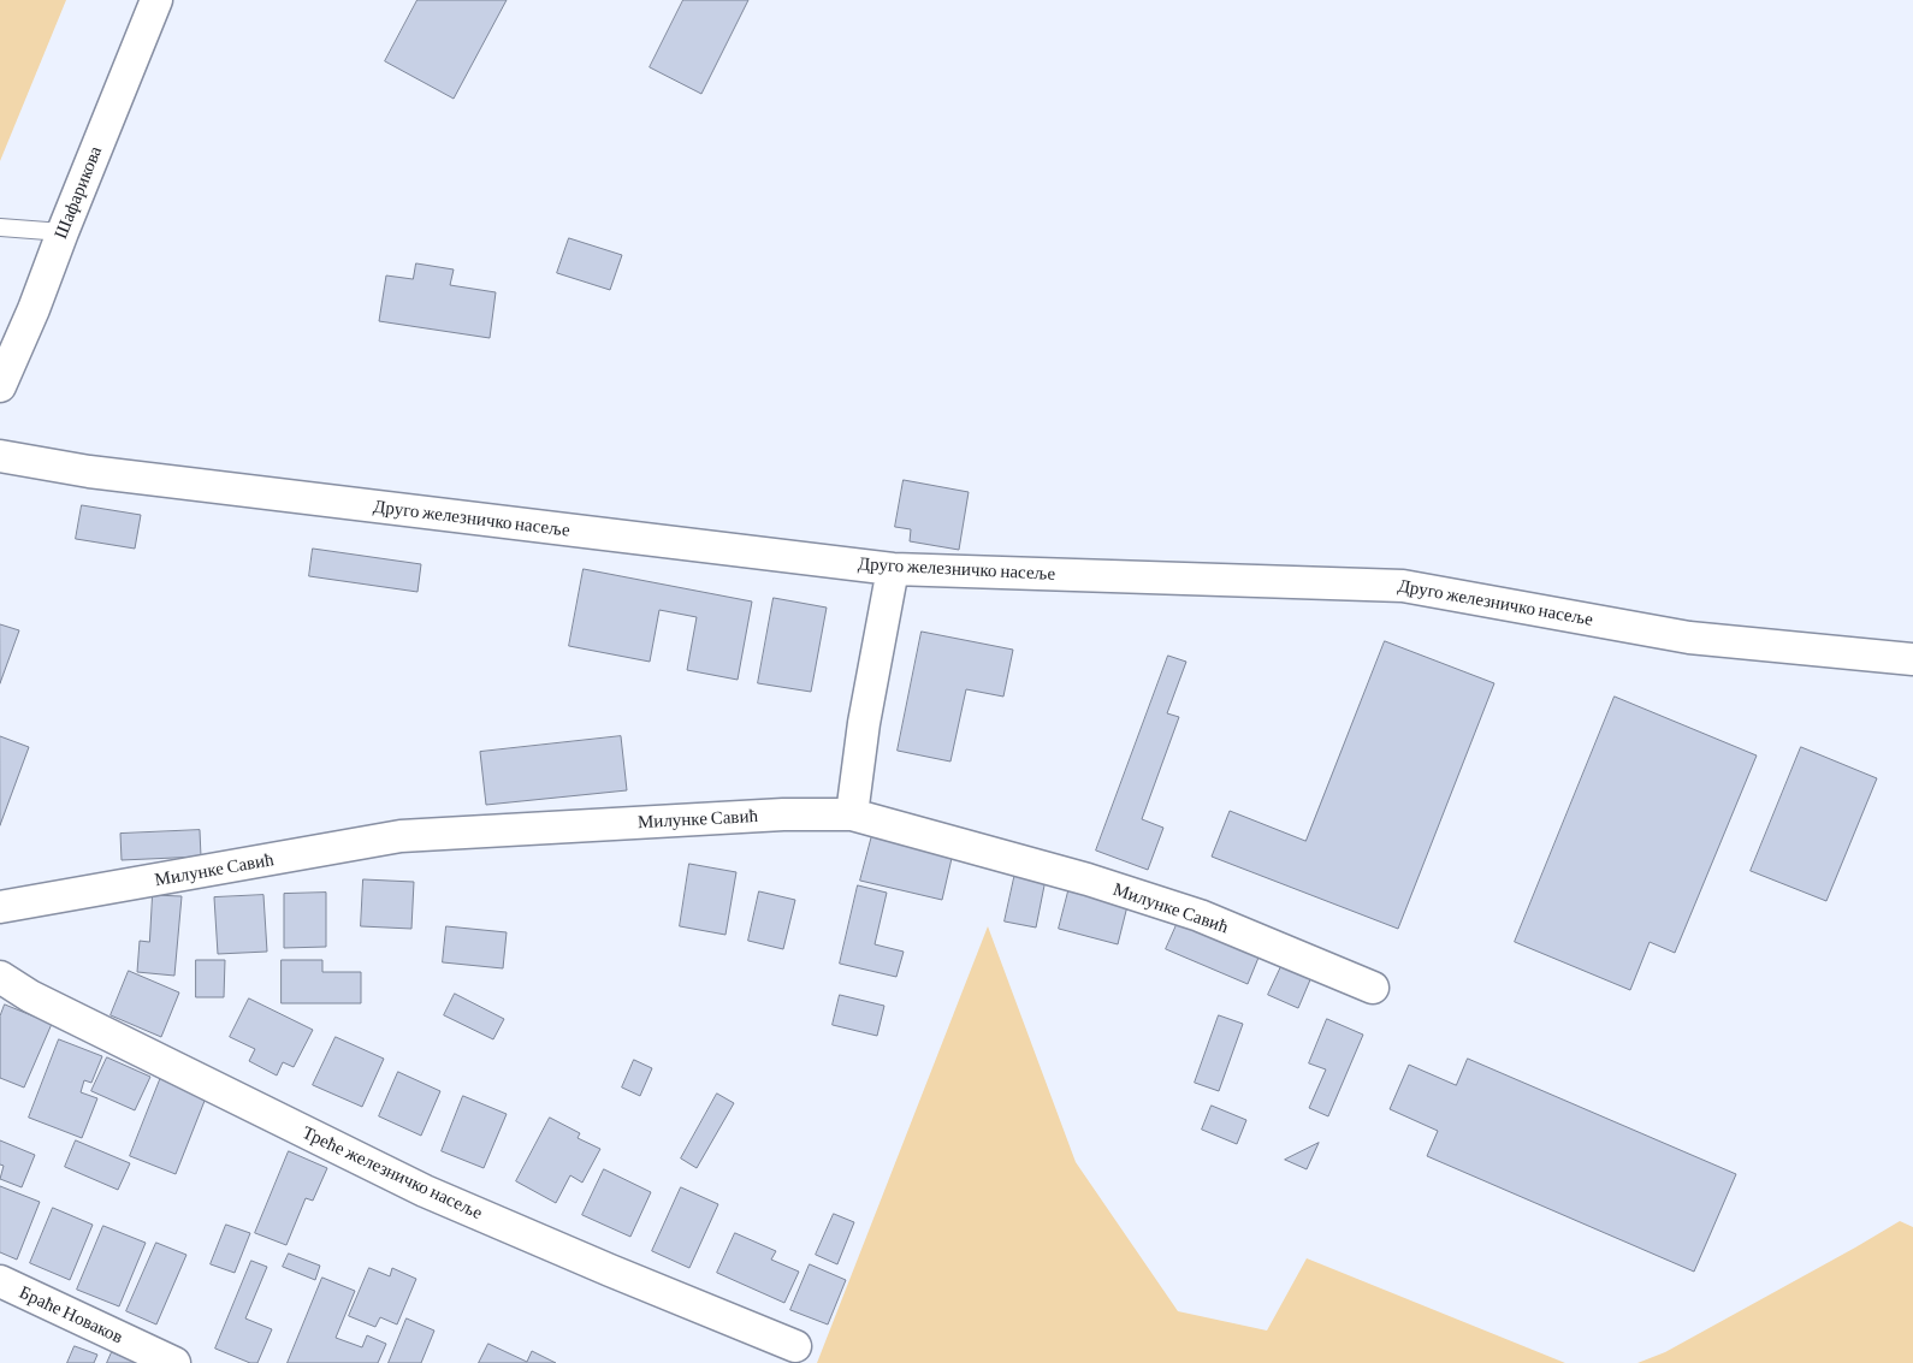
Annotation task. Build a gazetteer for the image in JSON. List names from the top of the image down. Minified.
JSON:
{"streets":{"street":["Шафарикова","Друго железничко насеље","Милунке Савић","Треће железничко насеље","Браће Новаков"]}}
